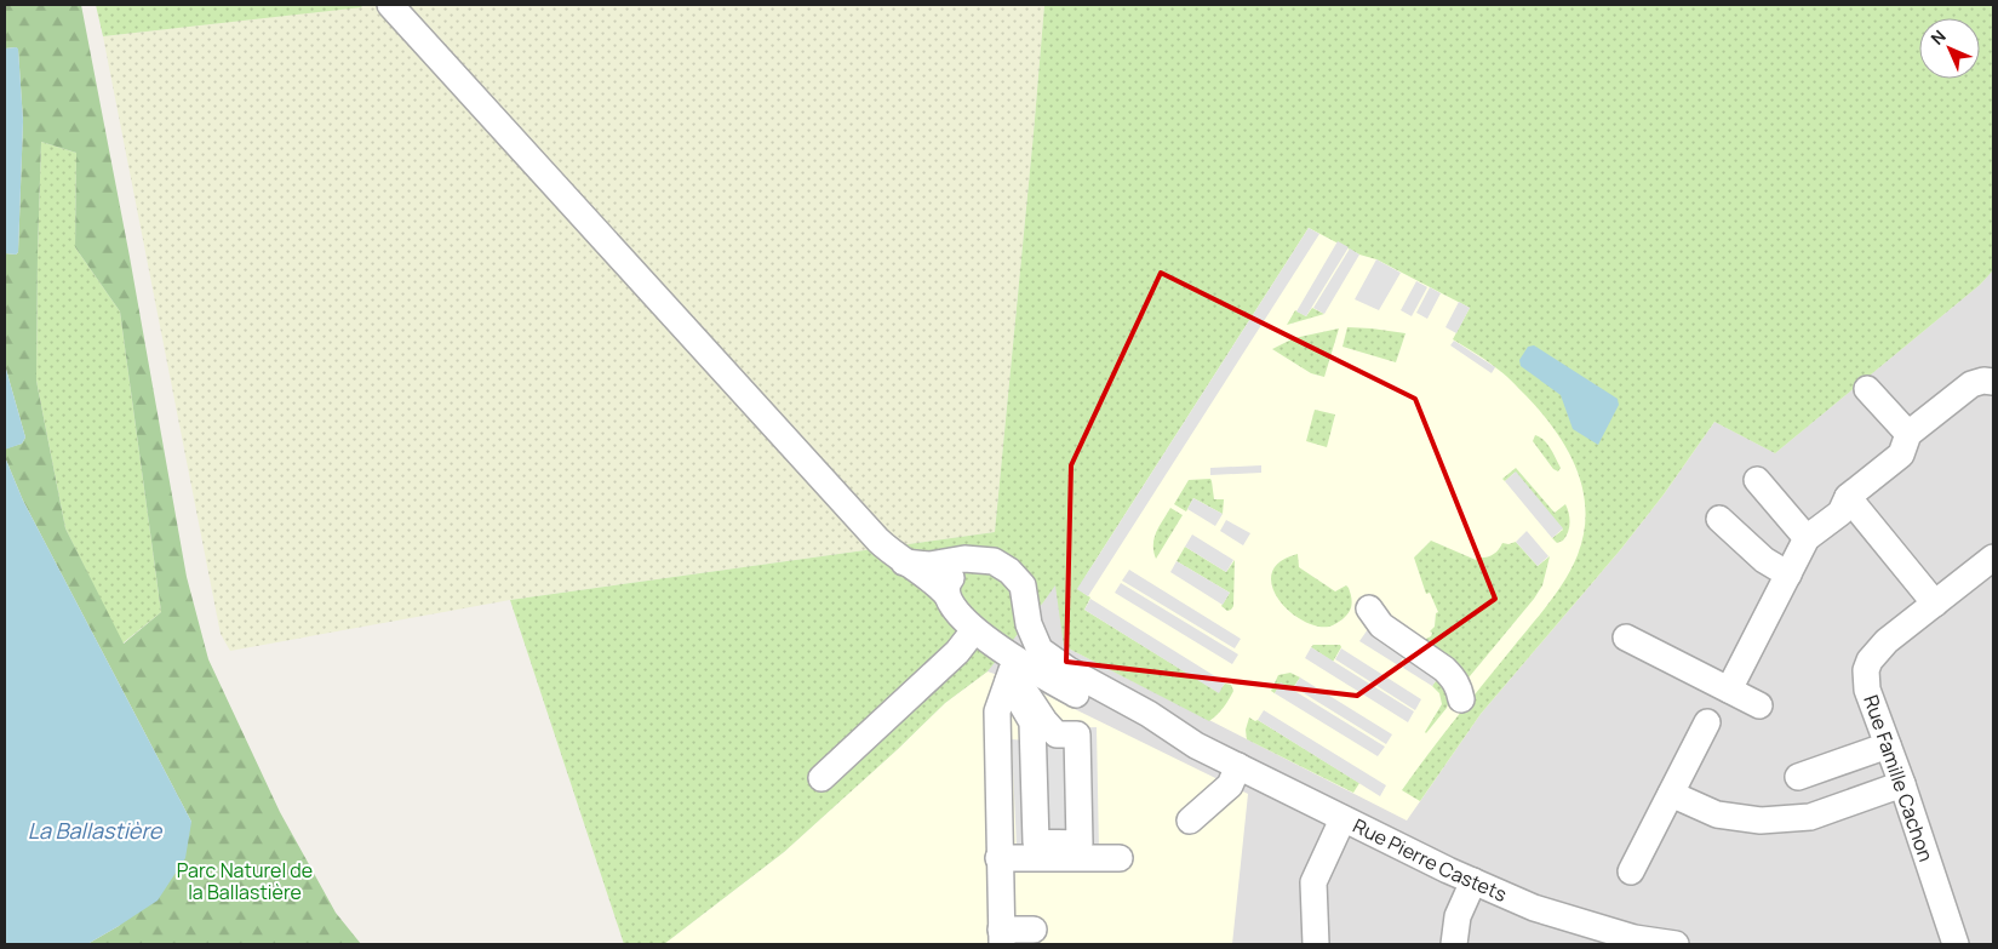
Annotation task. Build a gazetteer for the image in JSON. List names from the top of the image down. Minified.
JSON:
{"streets":{"street":["Rue Famille Cachon","Rue Pierre Castets"]},"water":["La Ballastière"],"parks":["Parc Naturel de la Ballastière"],"north":"top left"}
